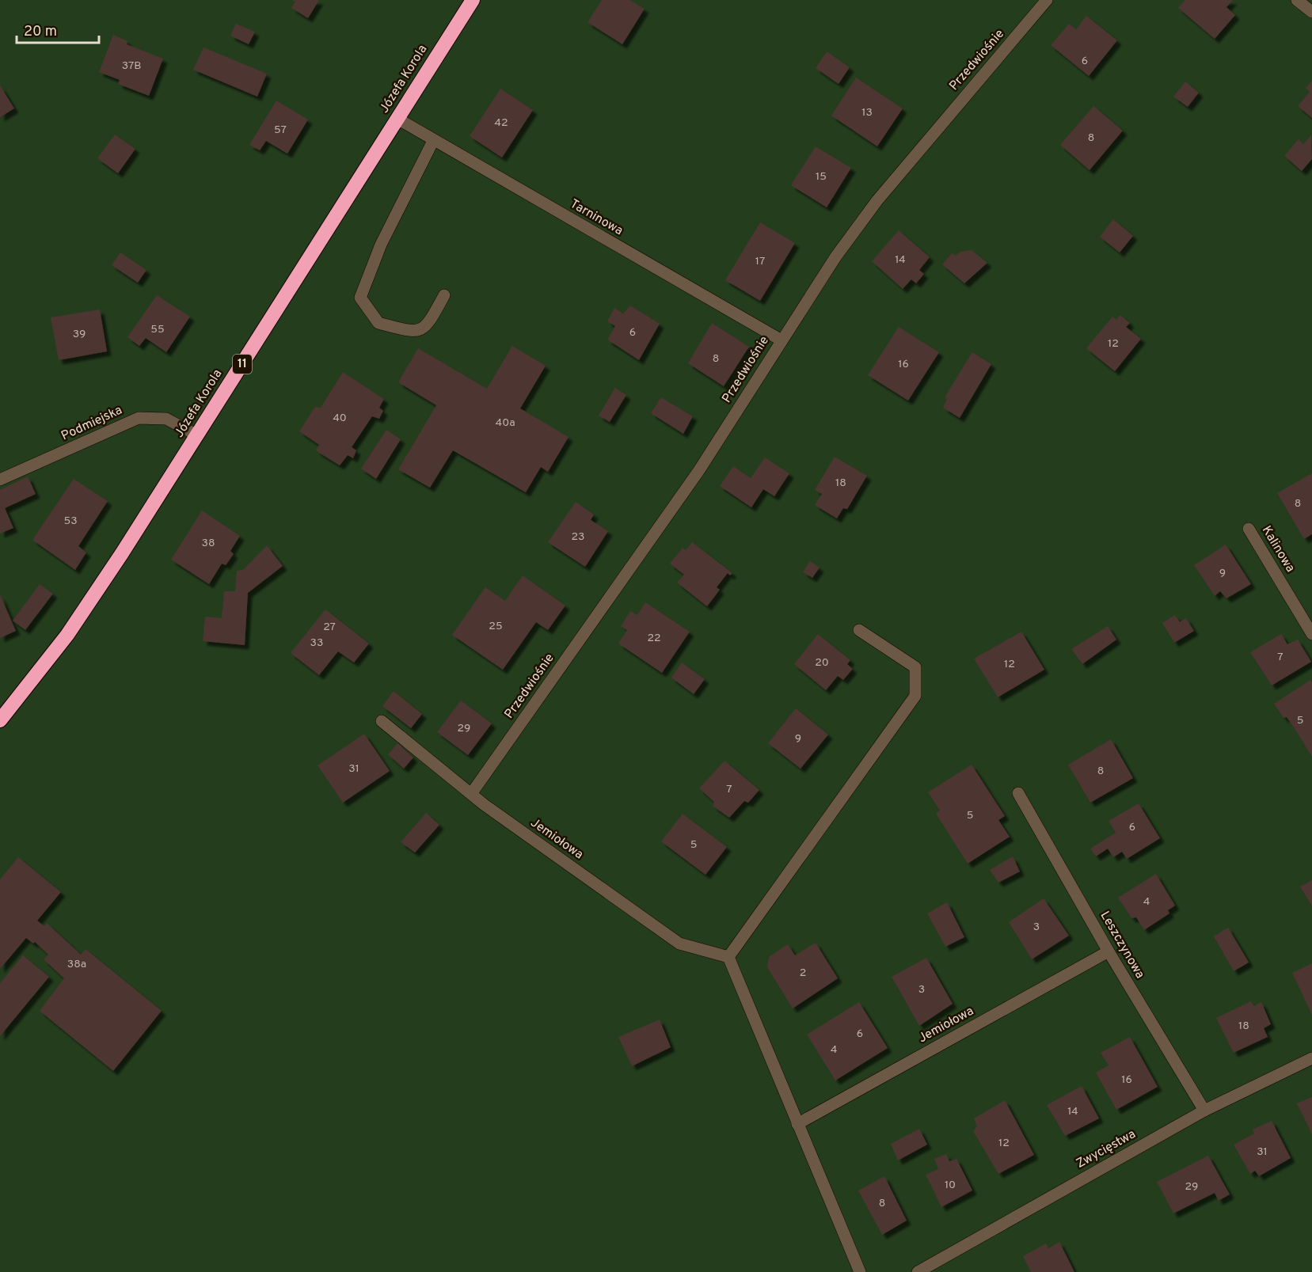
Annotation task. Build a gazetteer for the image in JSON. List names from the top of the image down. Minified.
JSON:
{"streets":{"highway":["Józefa Korola","11"],"street":["Przedwiośnie","Tarninowa","Podmiejska","Kalinowa","Jemiołowa","Leszczynowa","Zwycięstwa"]},"crossings":[["Przedwiośnie","Tarninowa"],["Przedwiośnie","Jemiołowa"],["Józefa Korola","Tarninowa"],["Józefa Korola","Podmiejska"],["Jemiołowa","Leszczynowa"],["Leszczynowa","Zwycięstwa"]],"house_numbers":["6","37B","13","42","57","8","15","14","17","55","6","39","12","8","16","40","40a","18","8","53","23","38","9","25","27","22","33","7","20","12","5","29","9","31","8","7","5","6","5","4","3","38a","2","3","18","6","4","16","14","12","31","10","29","8"],"scale_bar":"20 m"}
